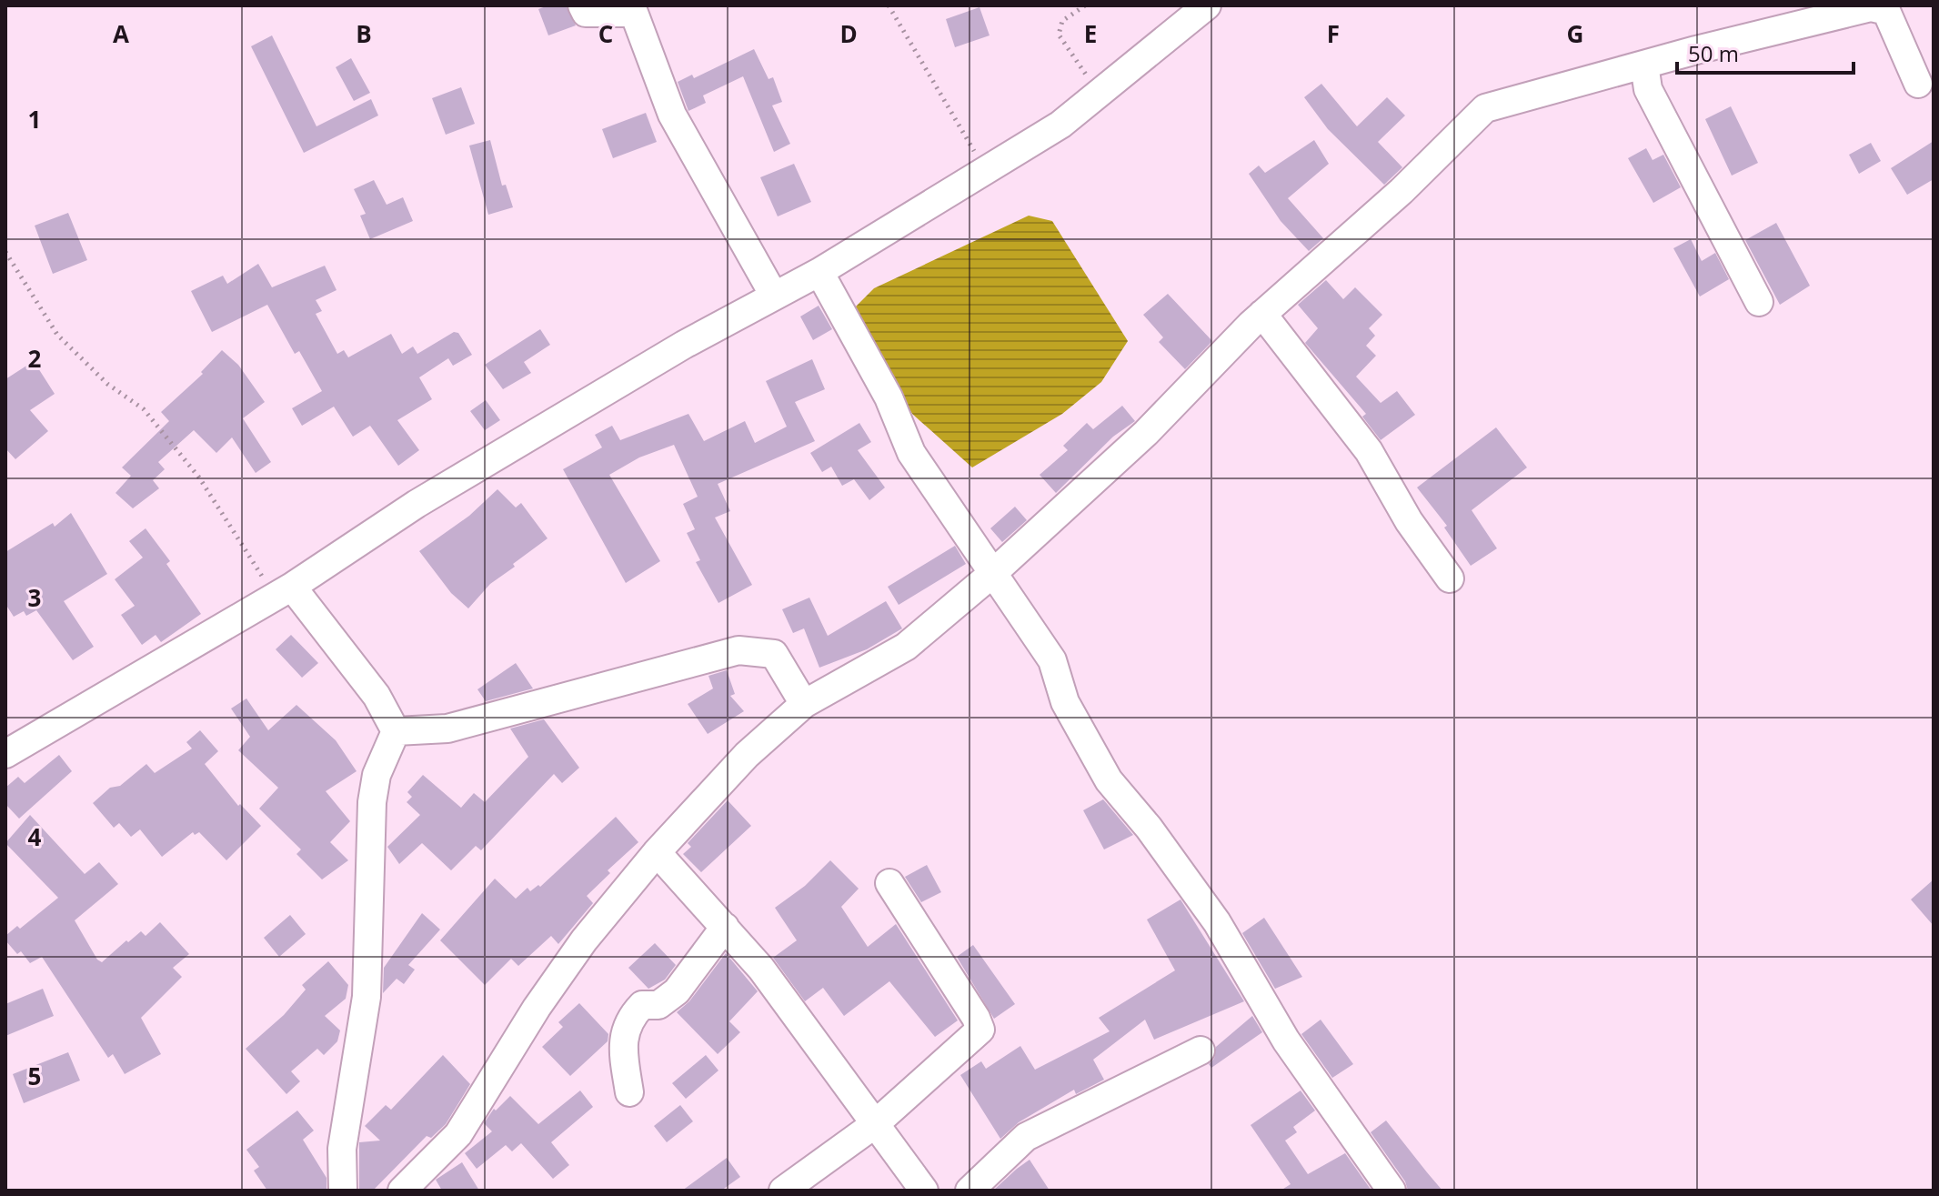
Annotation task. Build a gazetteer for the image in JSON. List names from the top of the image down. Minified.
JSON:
{"scale_bar":"50 m","grid":{"columns":["A","B","C","D","E","F","G"],"rows":["1","2","3","4","5"]}}
